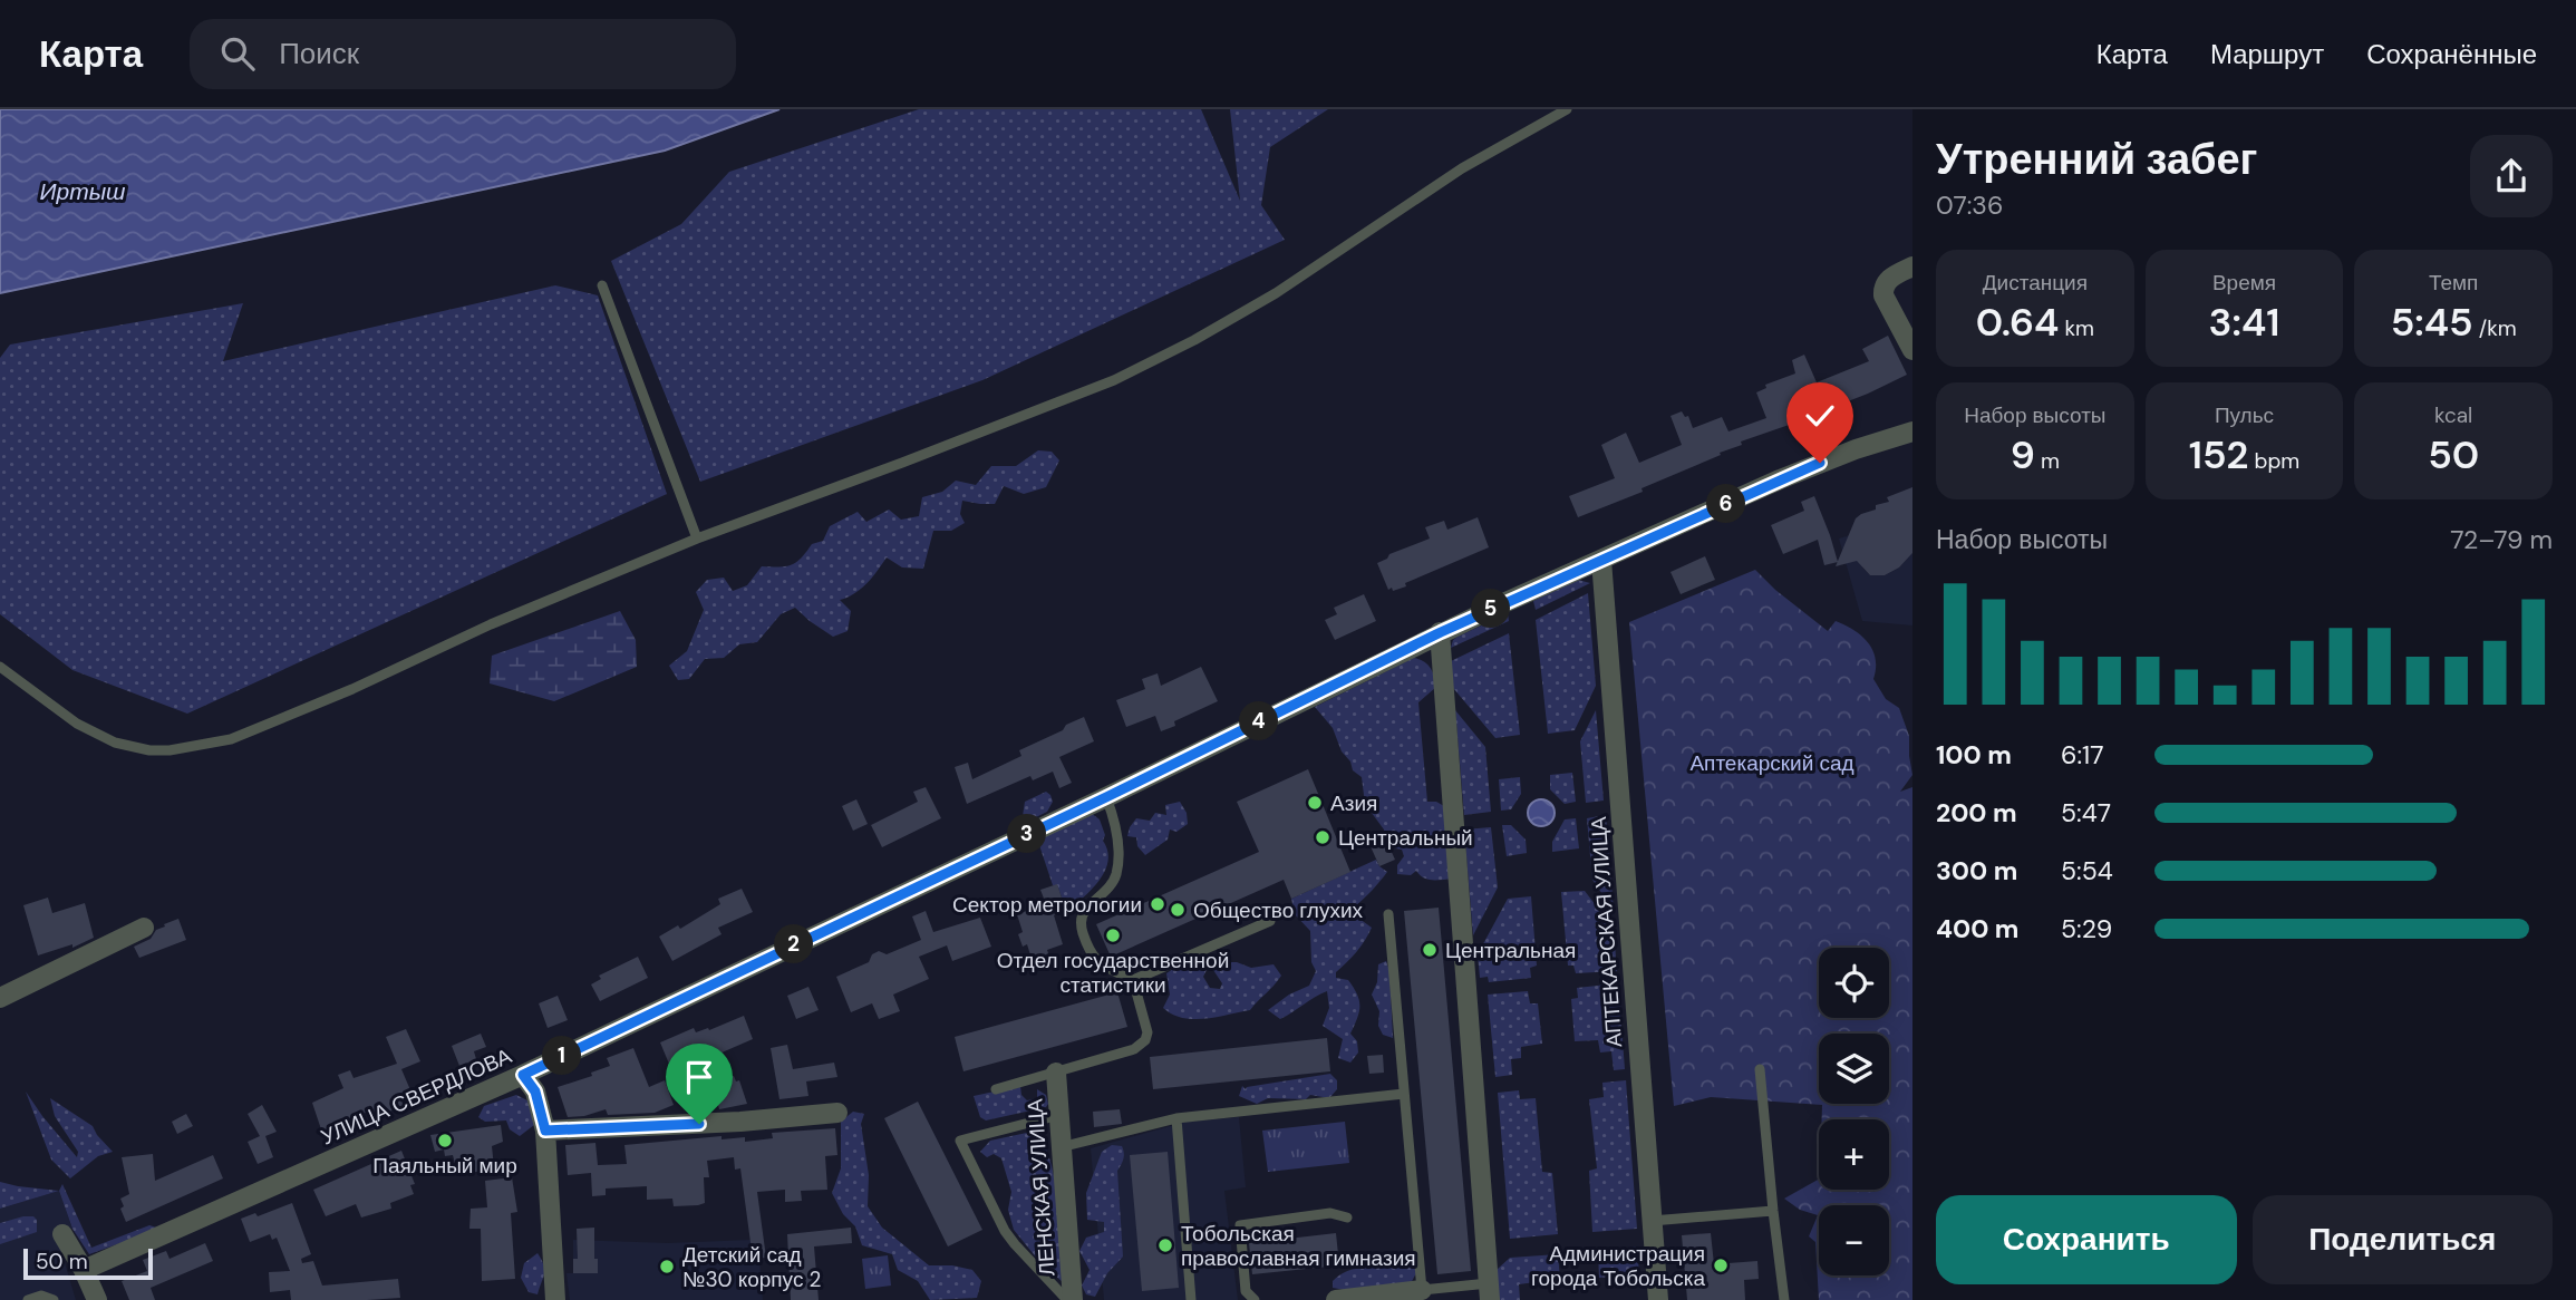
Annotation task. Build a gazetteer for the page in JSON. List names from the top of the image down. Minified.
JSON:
{"streets":{"street":["АПТЕКАРСКАЯ УЛИЦА","УЛИЦА СВЕРДЛОВА","ЛЕНСКАЯ УЛИЦА"]},"crossings":[["АПТЕКАРСКАЯ УЛИЦА","УЛИЦА СВЕРДЛОВА"]],"water":["Иртыш"],"parks":["Аптекарский сад"],"places":["Азия","Центральный","Сектор метрологии","Общество глухих","Отдел государственной статистики","Центральная","Паяльный мир","Тобольская православная гимназия","Администрация города Тобольска","Детский сад №30 корпус 2"],"scale_bar":"50 m","page":{"header":"Карта","search":"Поиск","nav":["Карта","Маршрут","Сохранённые"],"heading":["Утренний забег","07:36"],"stats":[["Дистанция","0.64 km"],["Время","3:41"],["Темп","5:45 /km"],["Набор высоты","9 m"],["Пульс","152 bpm"],["kcal","50"]],"pins":["6","5","4","3","2","1"],"chart":["Набор высоты","72–79 m"],"list":[{"name":"100 m","note":"6:17"},{"name":"200 m","note":"5:47"},{"name":"300 m","note":"5:54"},{"name":"400 m","note":"5:29"}],"map_buttons":["+","−"],"buttons":["Сохранить","Поделиться"],"scale":"50 m"}}
